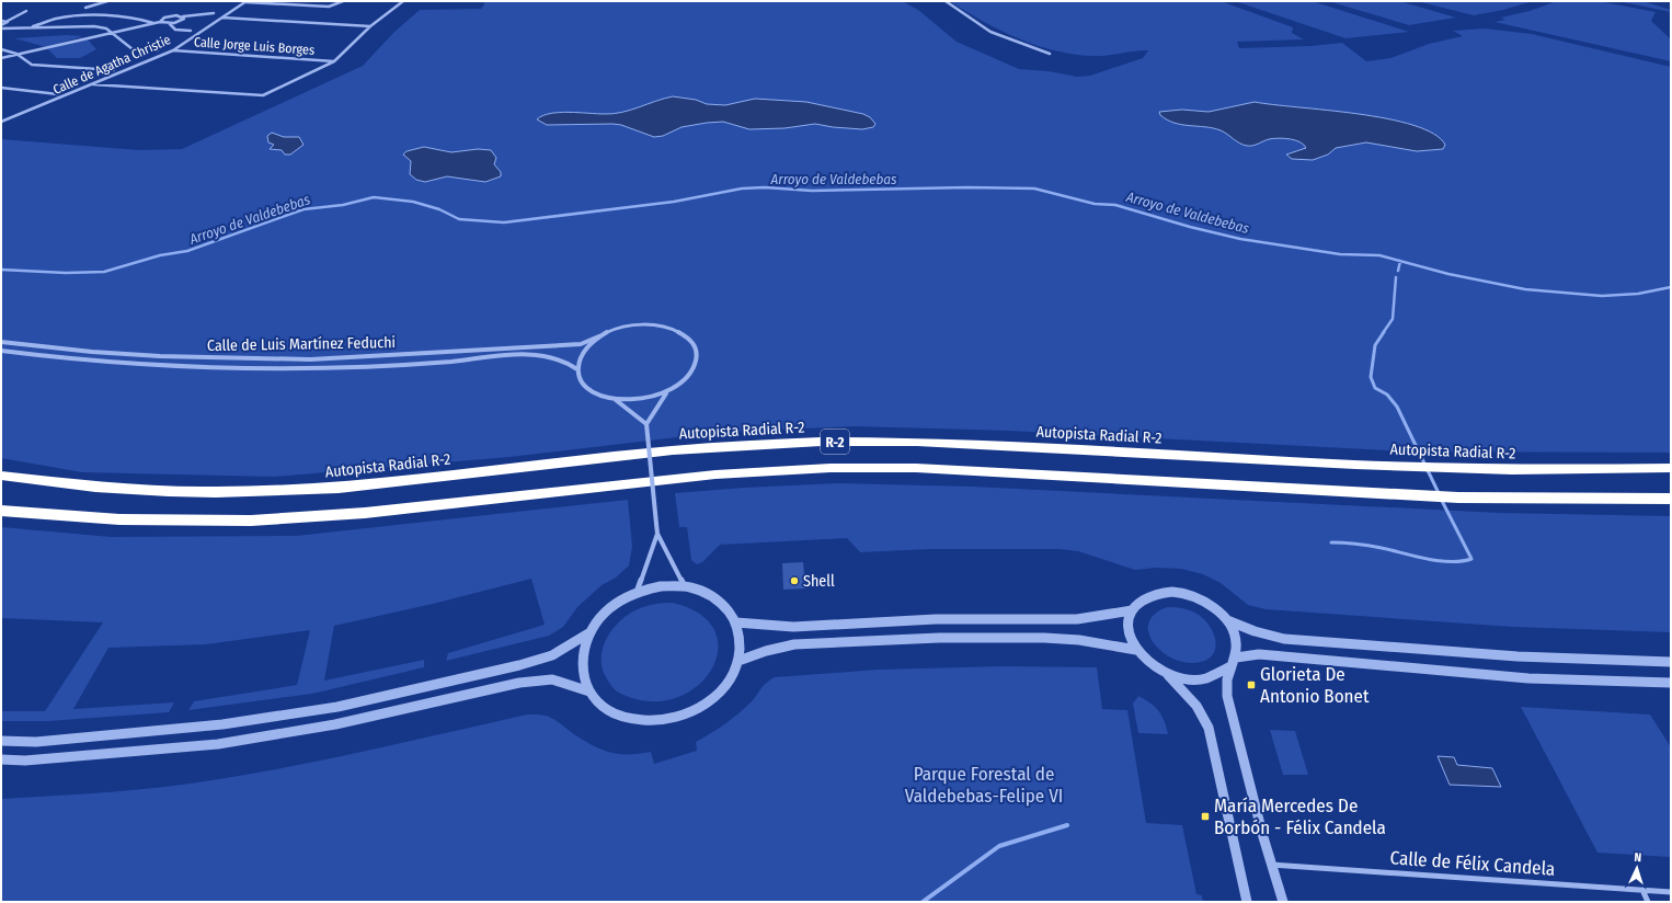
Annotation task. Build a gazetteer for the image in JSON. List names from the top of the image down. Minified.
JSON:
{"streets":{"highway":["Autopista Radial R-2","R-2"],"street":["Calle Jorge Luis Borges","Calle de Agatha Christie","Calle de Luis Martínez Feduchi","Calle de Félix Candela"]},"crossings":[["Calle Jorge Luis Borges","Calle de Agatha Christie"]],"water":["Arroyo de Valdebebas"],"parks":["Parque Forestal de Valdebebas-Felipe VI"],"places":{"other":["Shell"],"transit":["Glorieta De Antonio Bonet","María Mercedes De Borbón - Félix Candela"]},"north":"top"}
